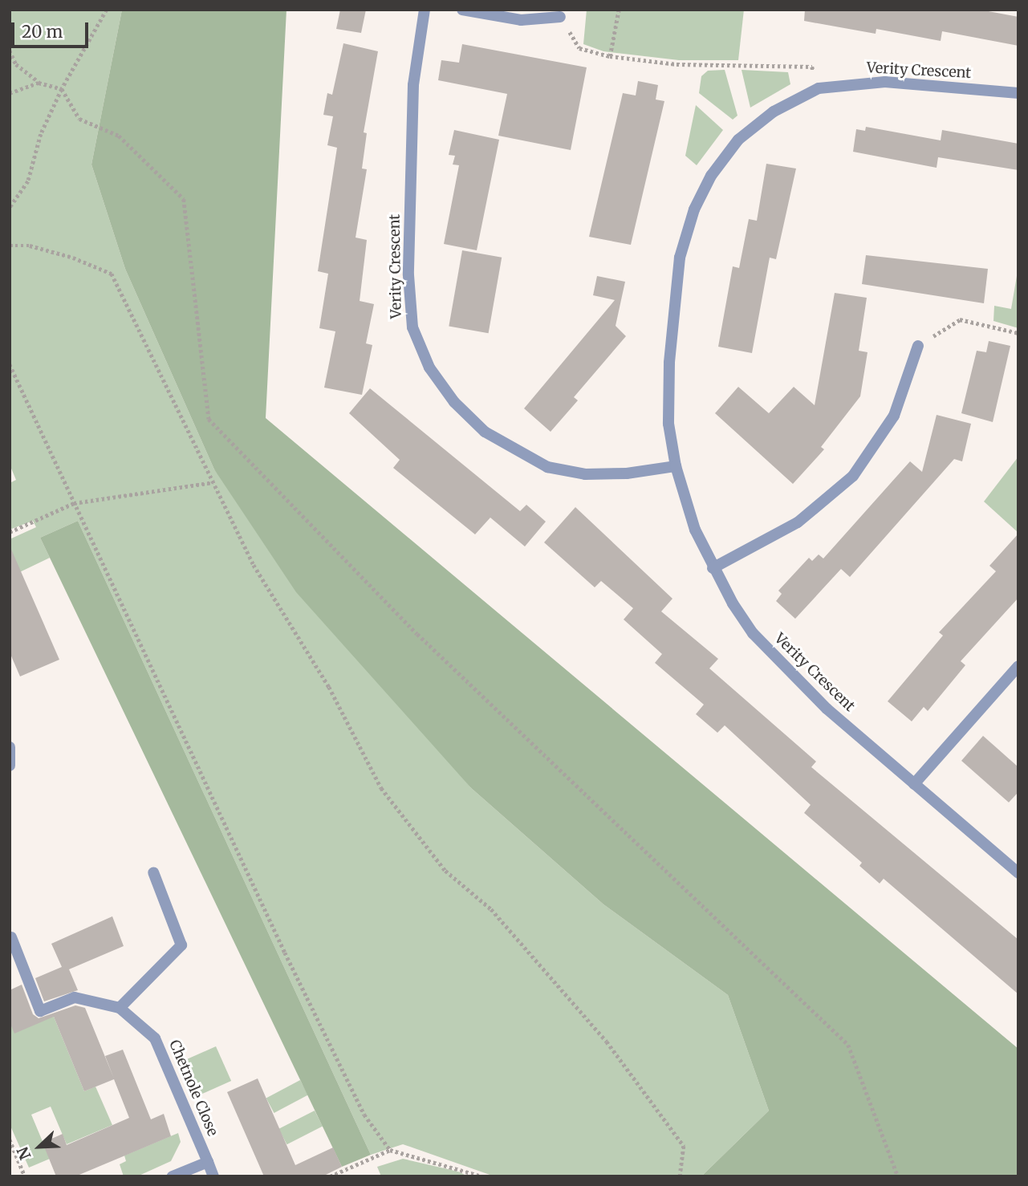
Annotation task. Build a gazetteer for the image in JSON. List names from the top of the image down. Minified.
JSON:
{"streets":{"street":["Verity Crescent","Chetnole Close"]},"scale_bar":"20 m","north":"bottom left"}
